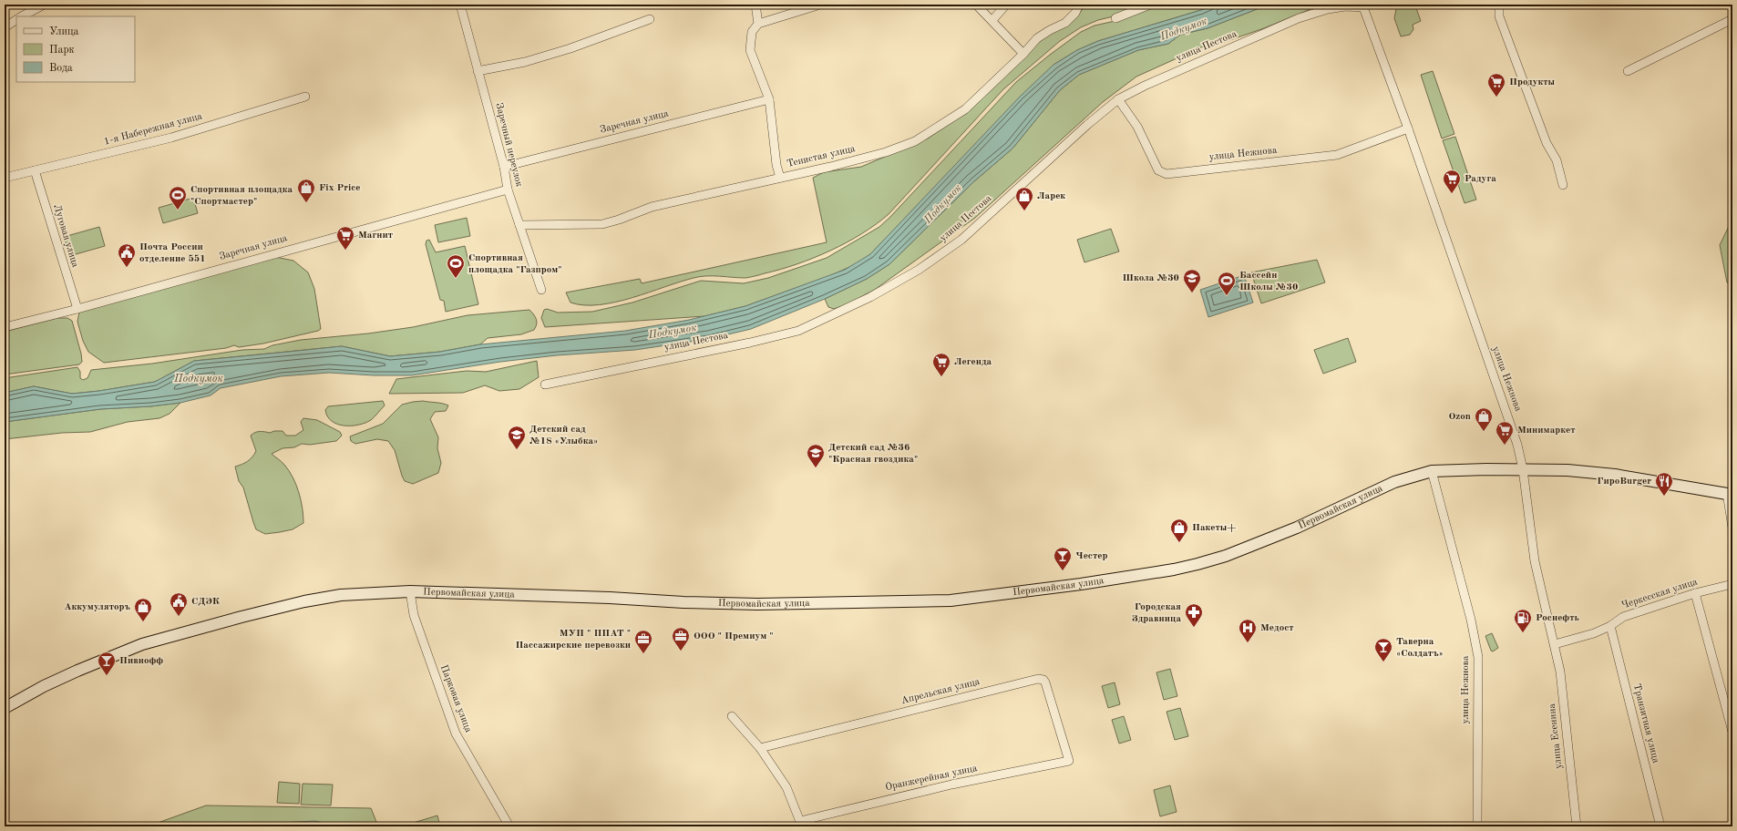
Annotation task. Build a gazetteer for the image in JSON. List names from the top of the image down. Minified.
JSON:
{"streets":{"street":["улица Пестова","Заречная улица","1-я Набережная улица","Заречный переулок","улица Нежнова","Тенистая улица","Луговая улица","Первомайская улица","Черкесская улица","Апрельская улица","Парковая улица","Транзитная улица","улица Есенина","Оранжерейная улица"]},"crossings":[["улица Пестова","улица Нежнова"],["Заречная улица","Заречный переулок"],["Заречная улица","Луговая улица"],["1-я Набережная улица","Луговая улица"],["Заречный переулок","Тенистая улица"],["улица Нежнова","Первомайская улица"],["улица Нежнова","Черкесская улица"],["улица Нежнова","улица Есенина"],["Первомайская улица","Парковая улица"],["Черкесская улица","Транзитная улица"],["Черкесская улица","улица Есенина"],["Апрельская улица","Оранжерейная улица"]],"water":["Подкумок"],"places":{"supermarket":["Продукты","Радуга","Магнит","Легенда","Минимаркет"],"shop":["Fix Price","Ларек","Ozon","Пакеты+","Аккумуляторъ"],"sports":["Спортивная площадка \"Спортмастер\"","Спортивная площадка \"Газпром\"","Бассейн Школы №30"],"public building":["Почта России отделение 551","СДЭК"],"school or university":["Школа №30","Детский сад №18 «Улыбка»","Детский сад №36 \"Красная гвоздика\""],"restaurant":["ГироBurger"],"bar":["Честер","Таверна «Солдатъ»","Пивнофф"],"pharmacy":["Городская Здравница"],"fuel station":["Роснефть"],"hospital":["Медост"],"office":["ООО \" Премиум \"","МУП \" ППАТ \" Пассажирские перевозки"]},"legend":["Улица","Парк","Вода"]}
